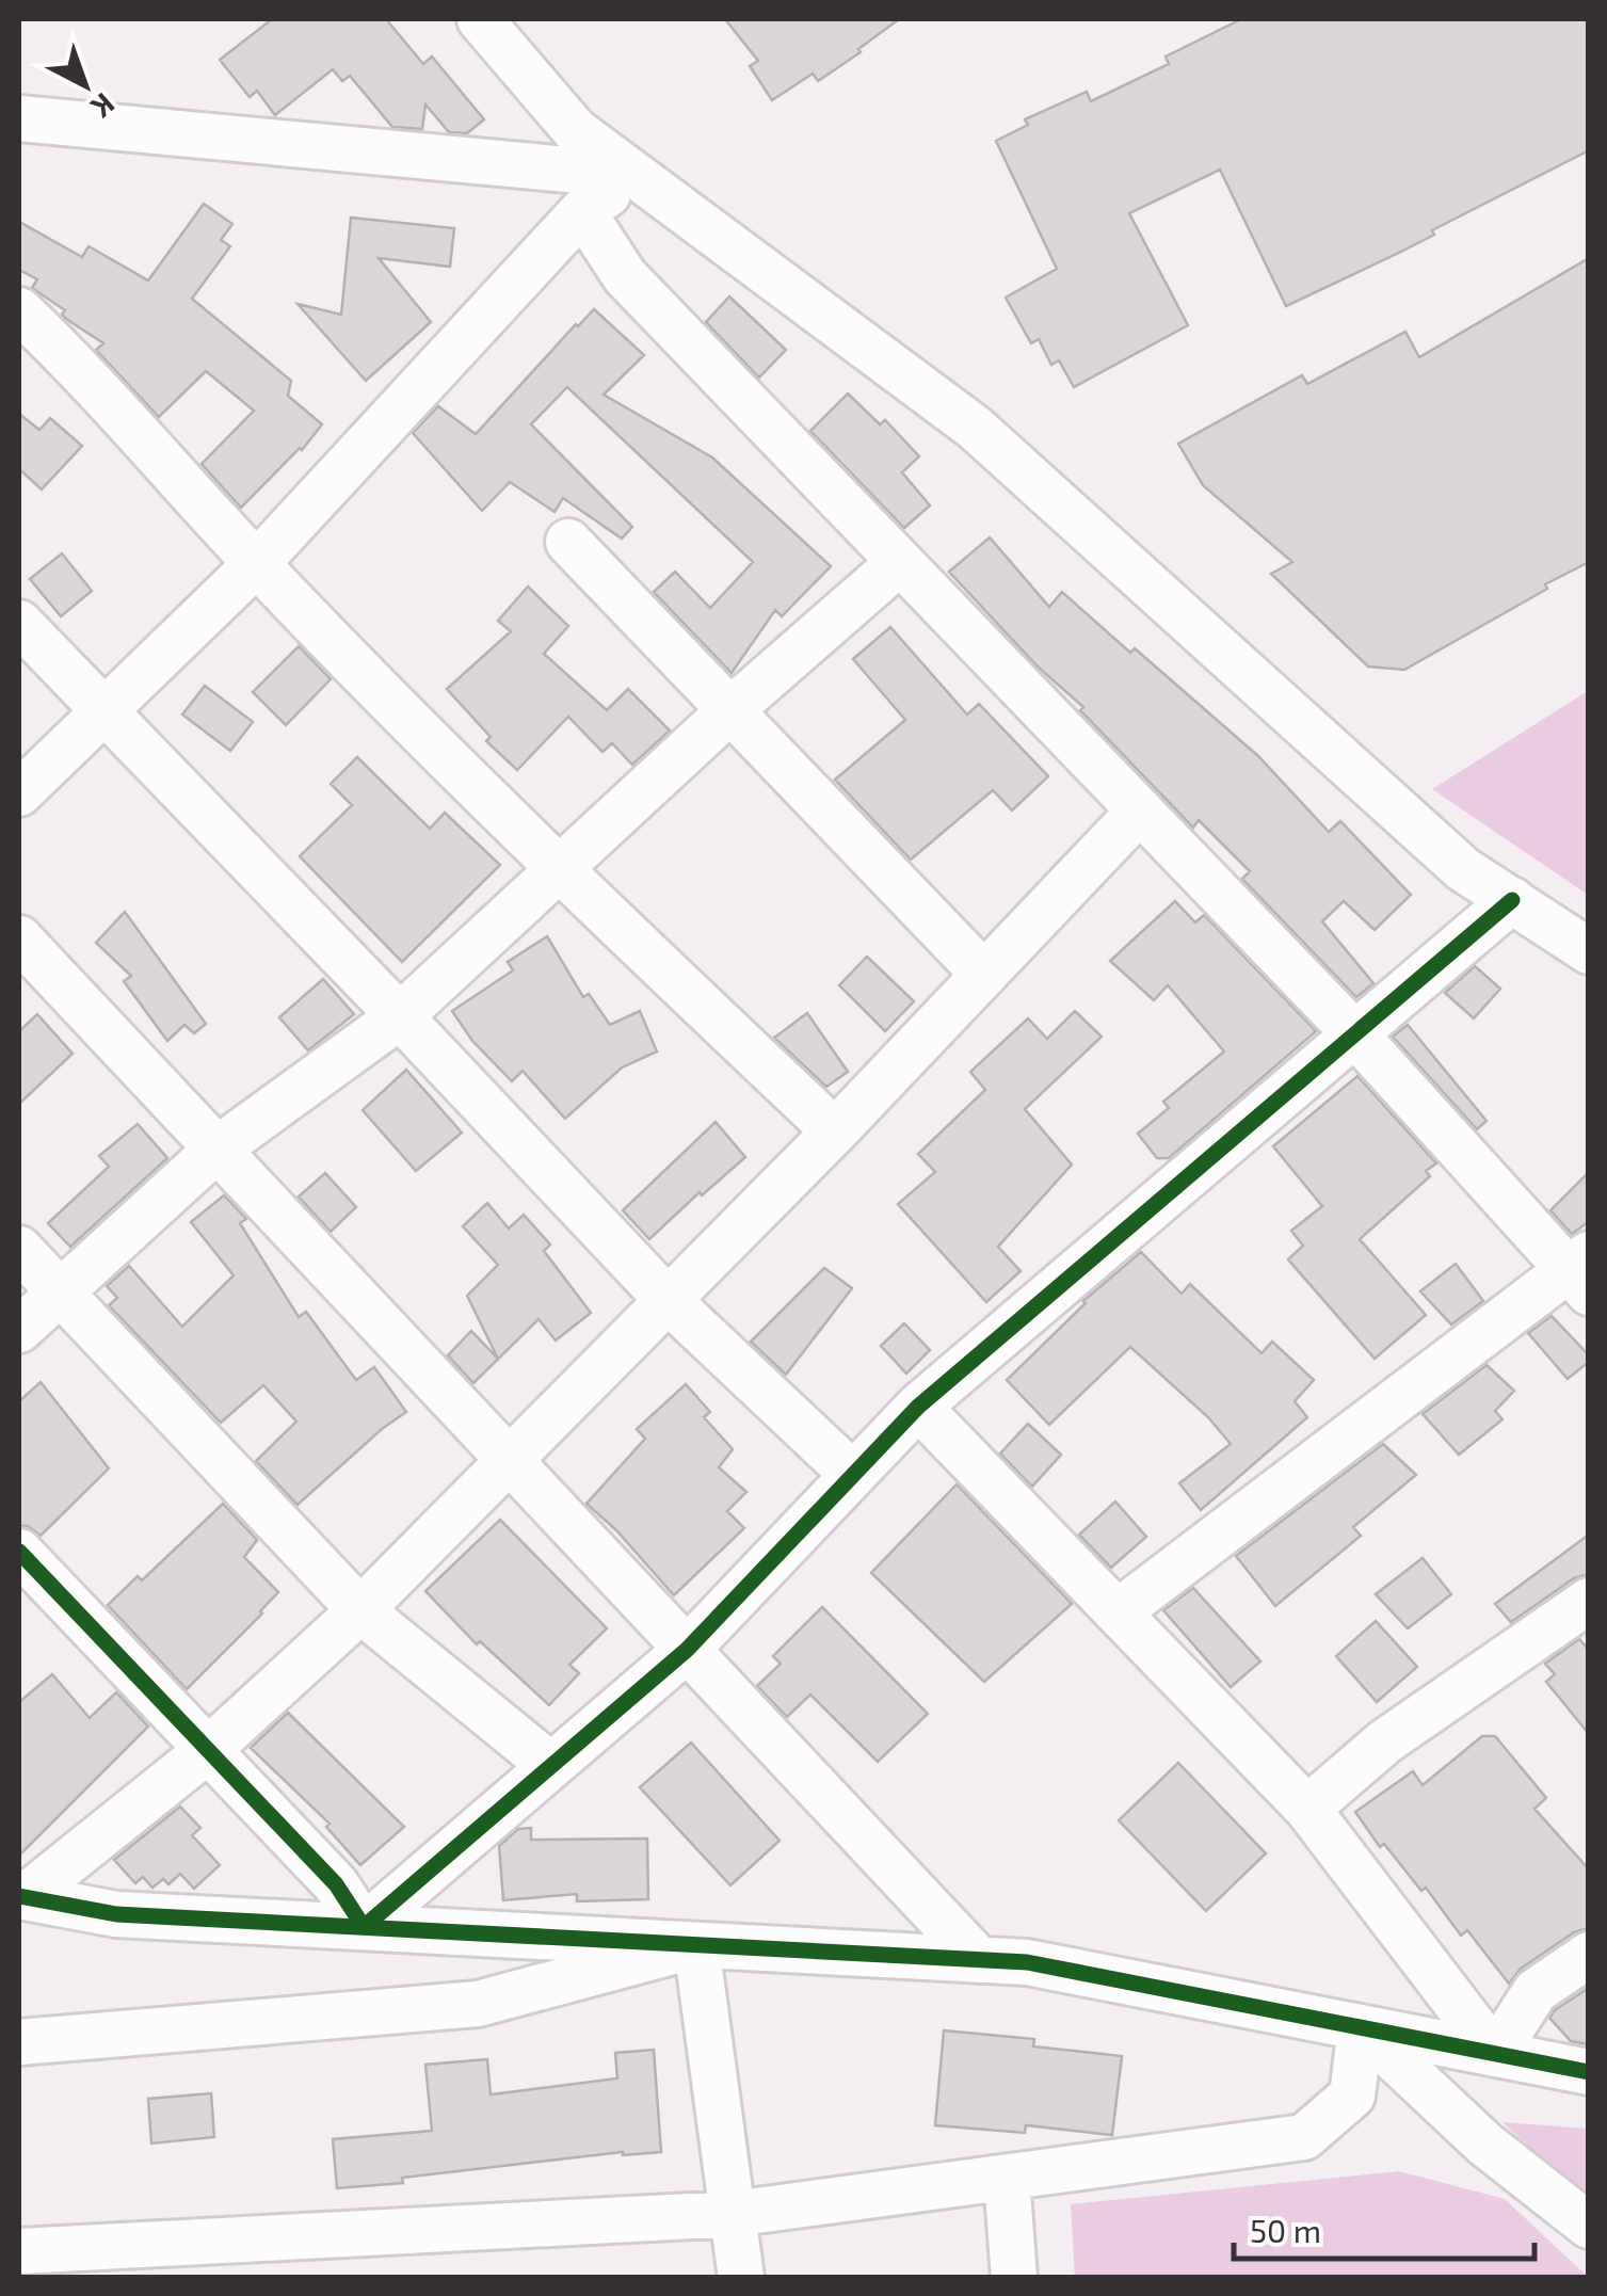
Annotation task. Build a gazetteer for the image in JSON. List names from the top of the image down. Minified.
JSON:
{"scale_bar":"50 m","north":"bottom right"}
